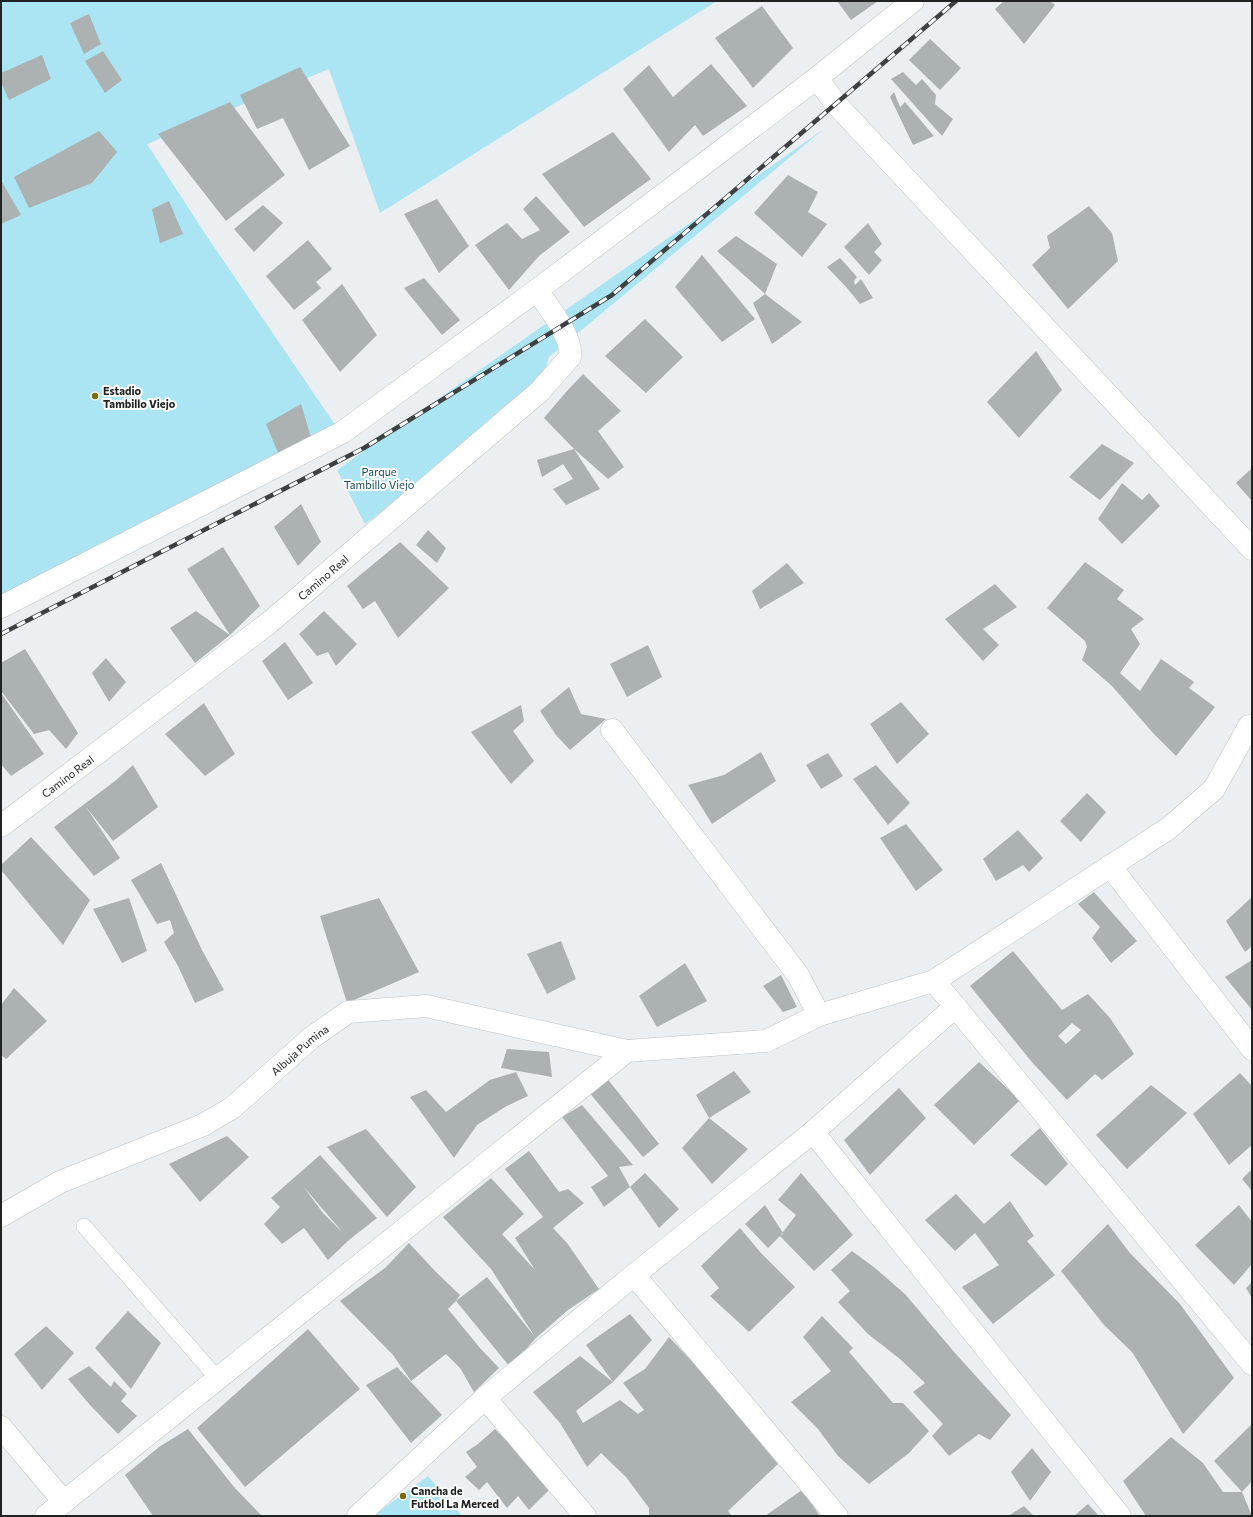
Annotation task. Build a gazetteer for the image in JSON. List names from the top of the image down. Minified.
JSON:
{"streets":{"street":["Camino Real","Albuja Pumina"]},"parks":["Parque Tambillo Viejo"],"places":["Estadio Tambillo Viejo","Cancha de Futbol La Merced"]}
